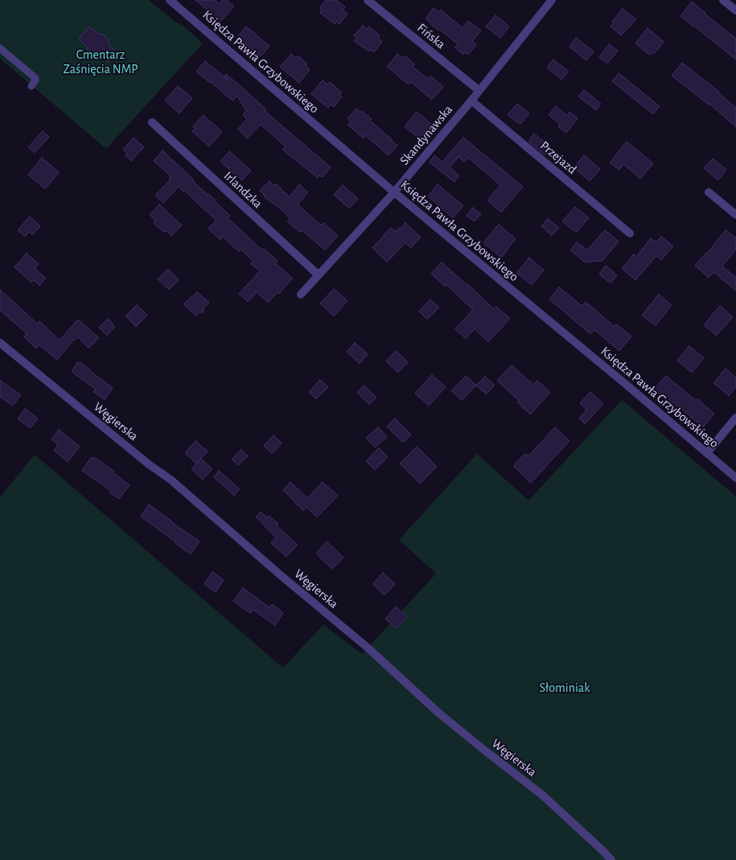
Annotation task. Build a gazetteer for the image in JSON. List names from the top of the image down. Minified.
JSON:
{"streets":{"street":["Fińska","Księdza Pawła Grzybowskiego","Skandynawska","Przejazd","Irlandzka","Węgierska"]},"crossings":[["Fińska","Skandynawska"],["Księdza Pawła Grzybowskiego","Skandynawska"],["Skandynawska","Przejazd"],["Skandynawska","Irlandzka"]],"parks":["Cmentarz Zaśnięcia NMP","Słominiak"]}
